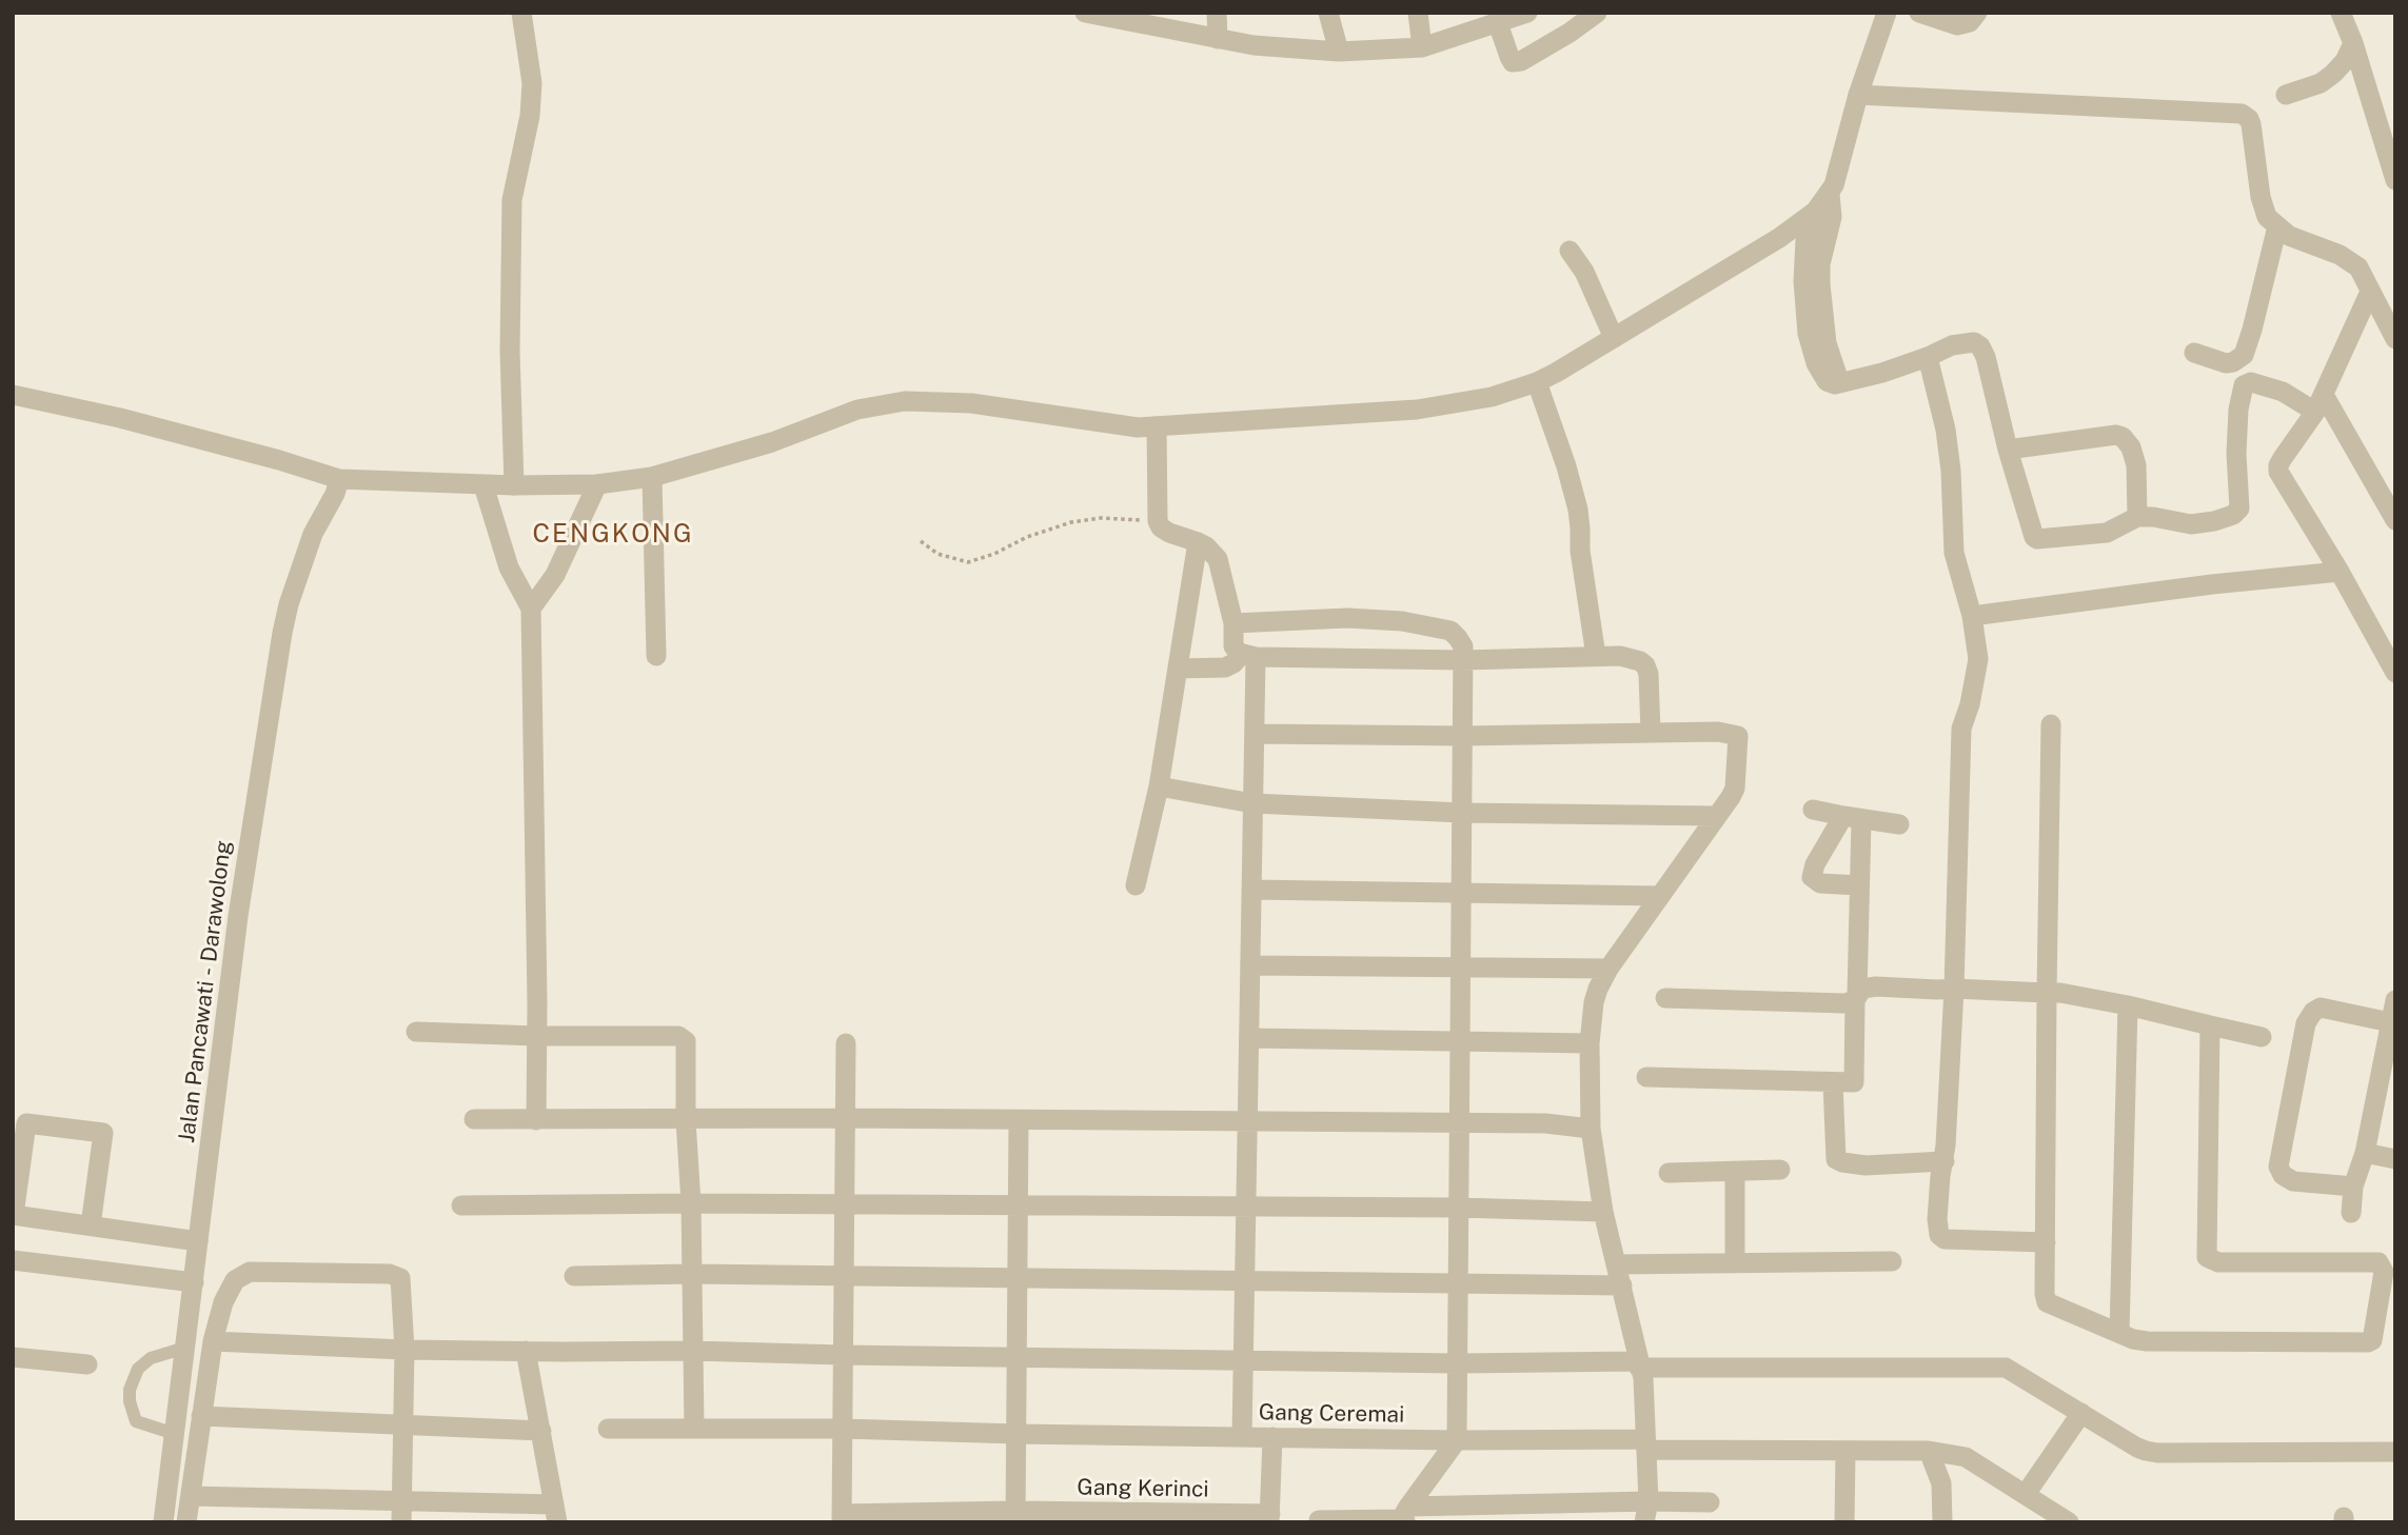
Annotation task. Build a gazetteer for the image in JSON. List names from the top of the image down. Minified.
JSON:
{"streets":{"street":["Jalan Pancawati - Darawolong","Gang Ceremai","Gang Kerinci"]},"districts":["CENGKONG"]}
